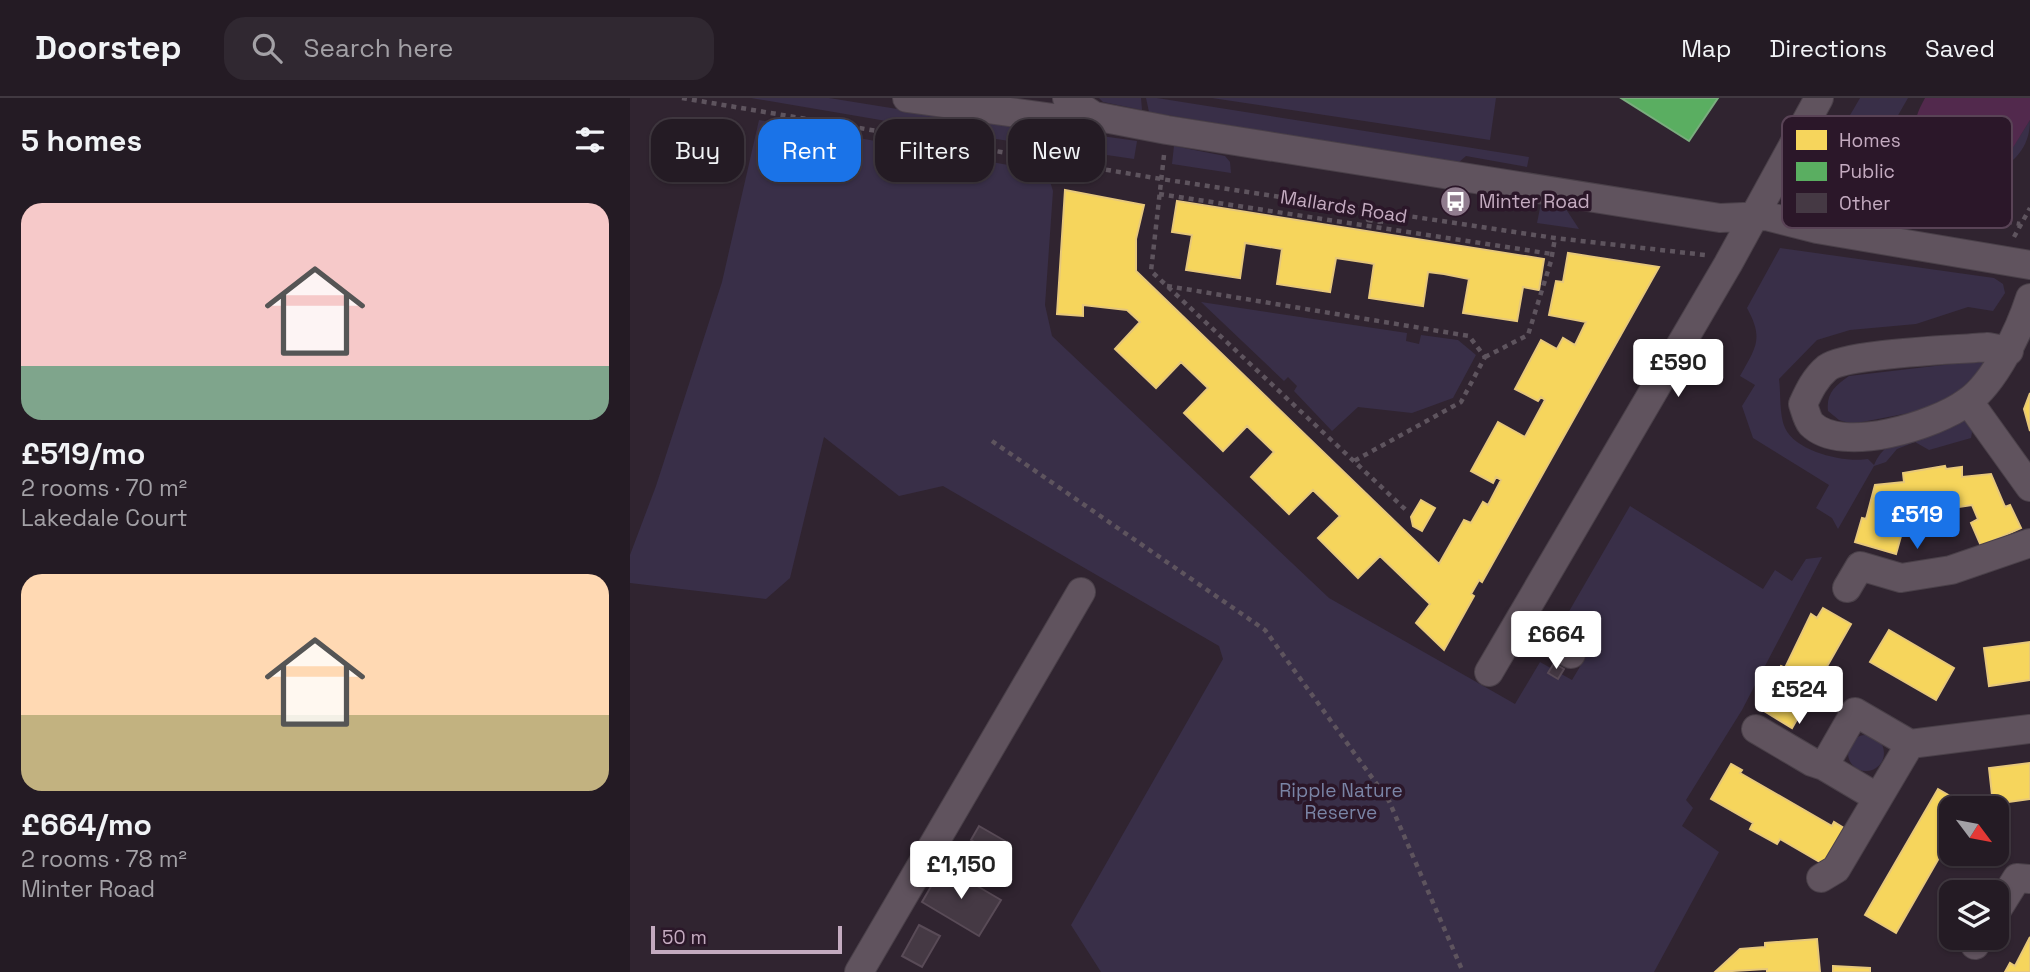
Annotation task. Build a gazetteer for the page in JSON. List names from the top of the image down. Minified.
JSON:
{"streets":{"path":["Mallards Road"]},"parks":["Ripple Nature Reserve"],"places":{"bus stop":["Minter Road"]},"legend":["Homes","Public","Other"],"scale_bar":"50 m","north":"bottom right","page":{"header":"Doorstep","search":"Search here","nav":["Map","Directions","Saved"],"heading":"5 homes","chip":["Buy","Rent","Filters","New"],"list":[{"name":"£519/mo","note":"2 rooms · 70 m² · Lakedale Court"},{"name":"£664/mo","note":"2 rooms · 78 m² · Minter Road"}],"price":["£590","£519","£664","£524","£1,150"],"scale":"50 m"}}
